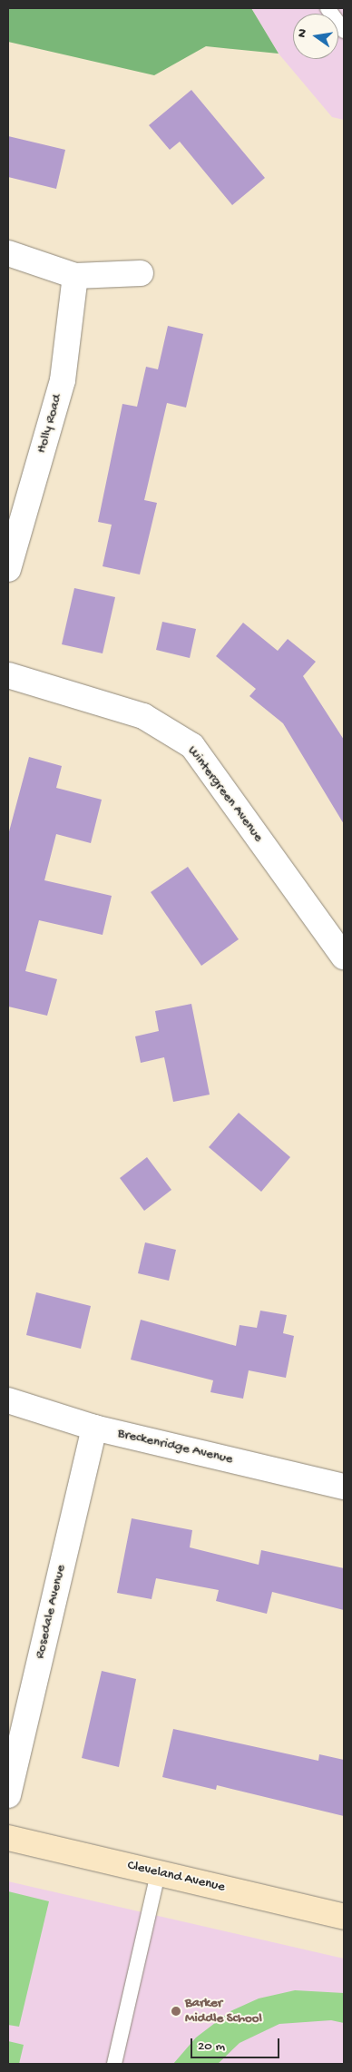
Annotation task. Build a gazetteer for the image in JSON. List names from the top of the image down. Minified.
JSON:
{"streets":{"street":["Holly Road","Wintergreen Avenue","Breckenridge Avenue","Rosedale Avenue","Cleveland Avenue"]},"crossings":[["Breckenridge Avenue","Rosedale Avenue"]],"places":["Barker Middle School"],"scale_bar":"20 m","north":"left"}
